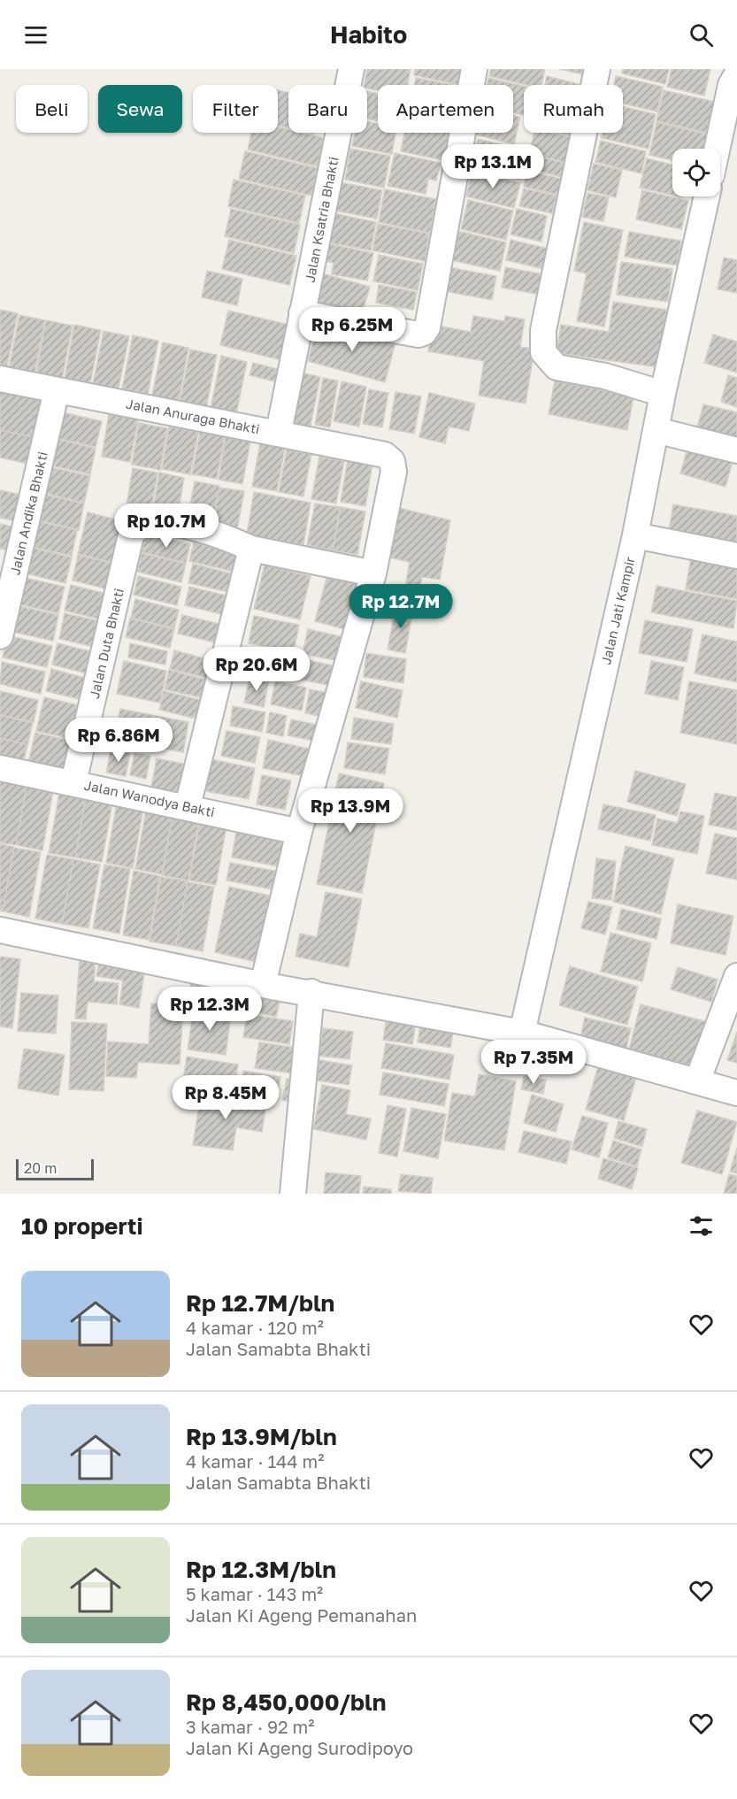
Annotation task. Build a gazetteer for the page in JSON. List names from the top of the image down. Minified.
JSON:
{"streets":{"street":["Jalan Ksatria Bhakti","Jalan Anuraga Bhakti","Jalan Andika Bhakti","Jalan Jati Kampir","Jalan Duta Bhakti","Jalan Wanodya Bakti"]},"crossings":[["Jalan Ksatria Bhakti","Jalan Anuraga Bhakti"],["Jalan Anuraga Bhakti","Jalan Andika Bhakti"],["Jalan Duta Bhakti","Jalan Wanodya Bakti"]],"scale_bar":"20 m","page":{"header":"Habito","chip":["Beli","Sewa","Filter","Baru","Apartemen","Rumah"],"price":["Rp 13.1M","Rp 6.25M","Rp 10.7M","Rp 12.7M","Rp 20.6M","Rp 6.86M","Rp 13.9M","Rp 12.3M","Rp 7.35M","Rp 8.45M"],"scale":"20 m","heading":"10 properti","list":[{"name":"Rp 12.7M/bln","note":"4 kamar · 120 m² · Jalan Samabta Bhakti"},{"name":"Rp 13.9M/bln","note":"4 kamar · 144 m² · Jalan Samabta Bhakti"},{"name":"Rp 12.3M/bln","note":"5 kamar · 143 m² · Jalan Ki Ageng Pemanahan"},{"name":"Rp 8,450,000/bln","note":"3 kamar · 92 m² · Jalan Ki Ageng Surodipoyo"}]}}
